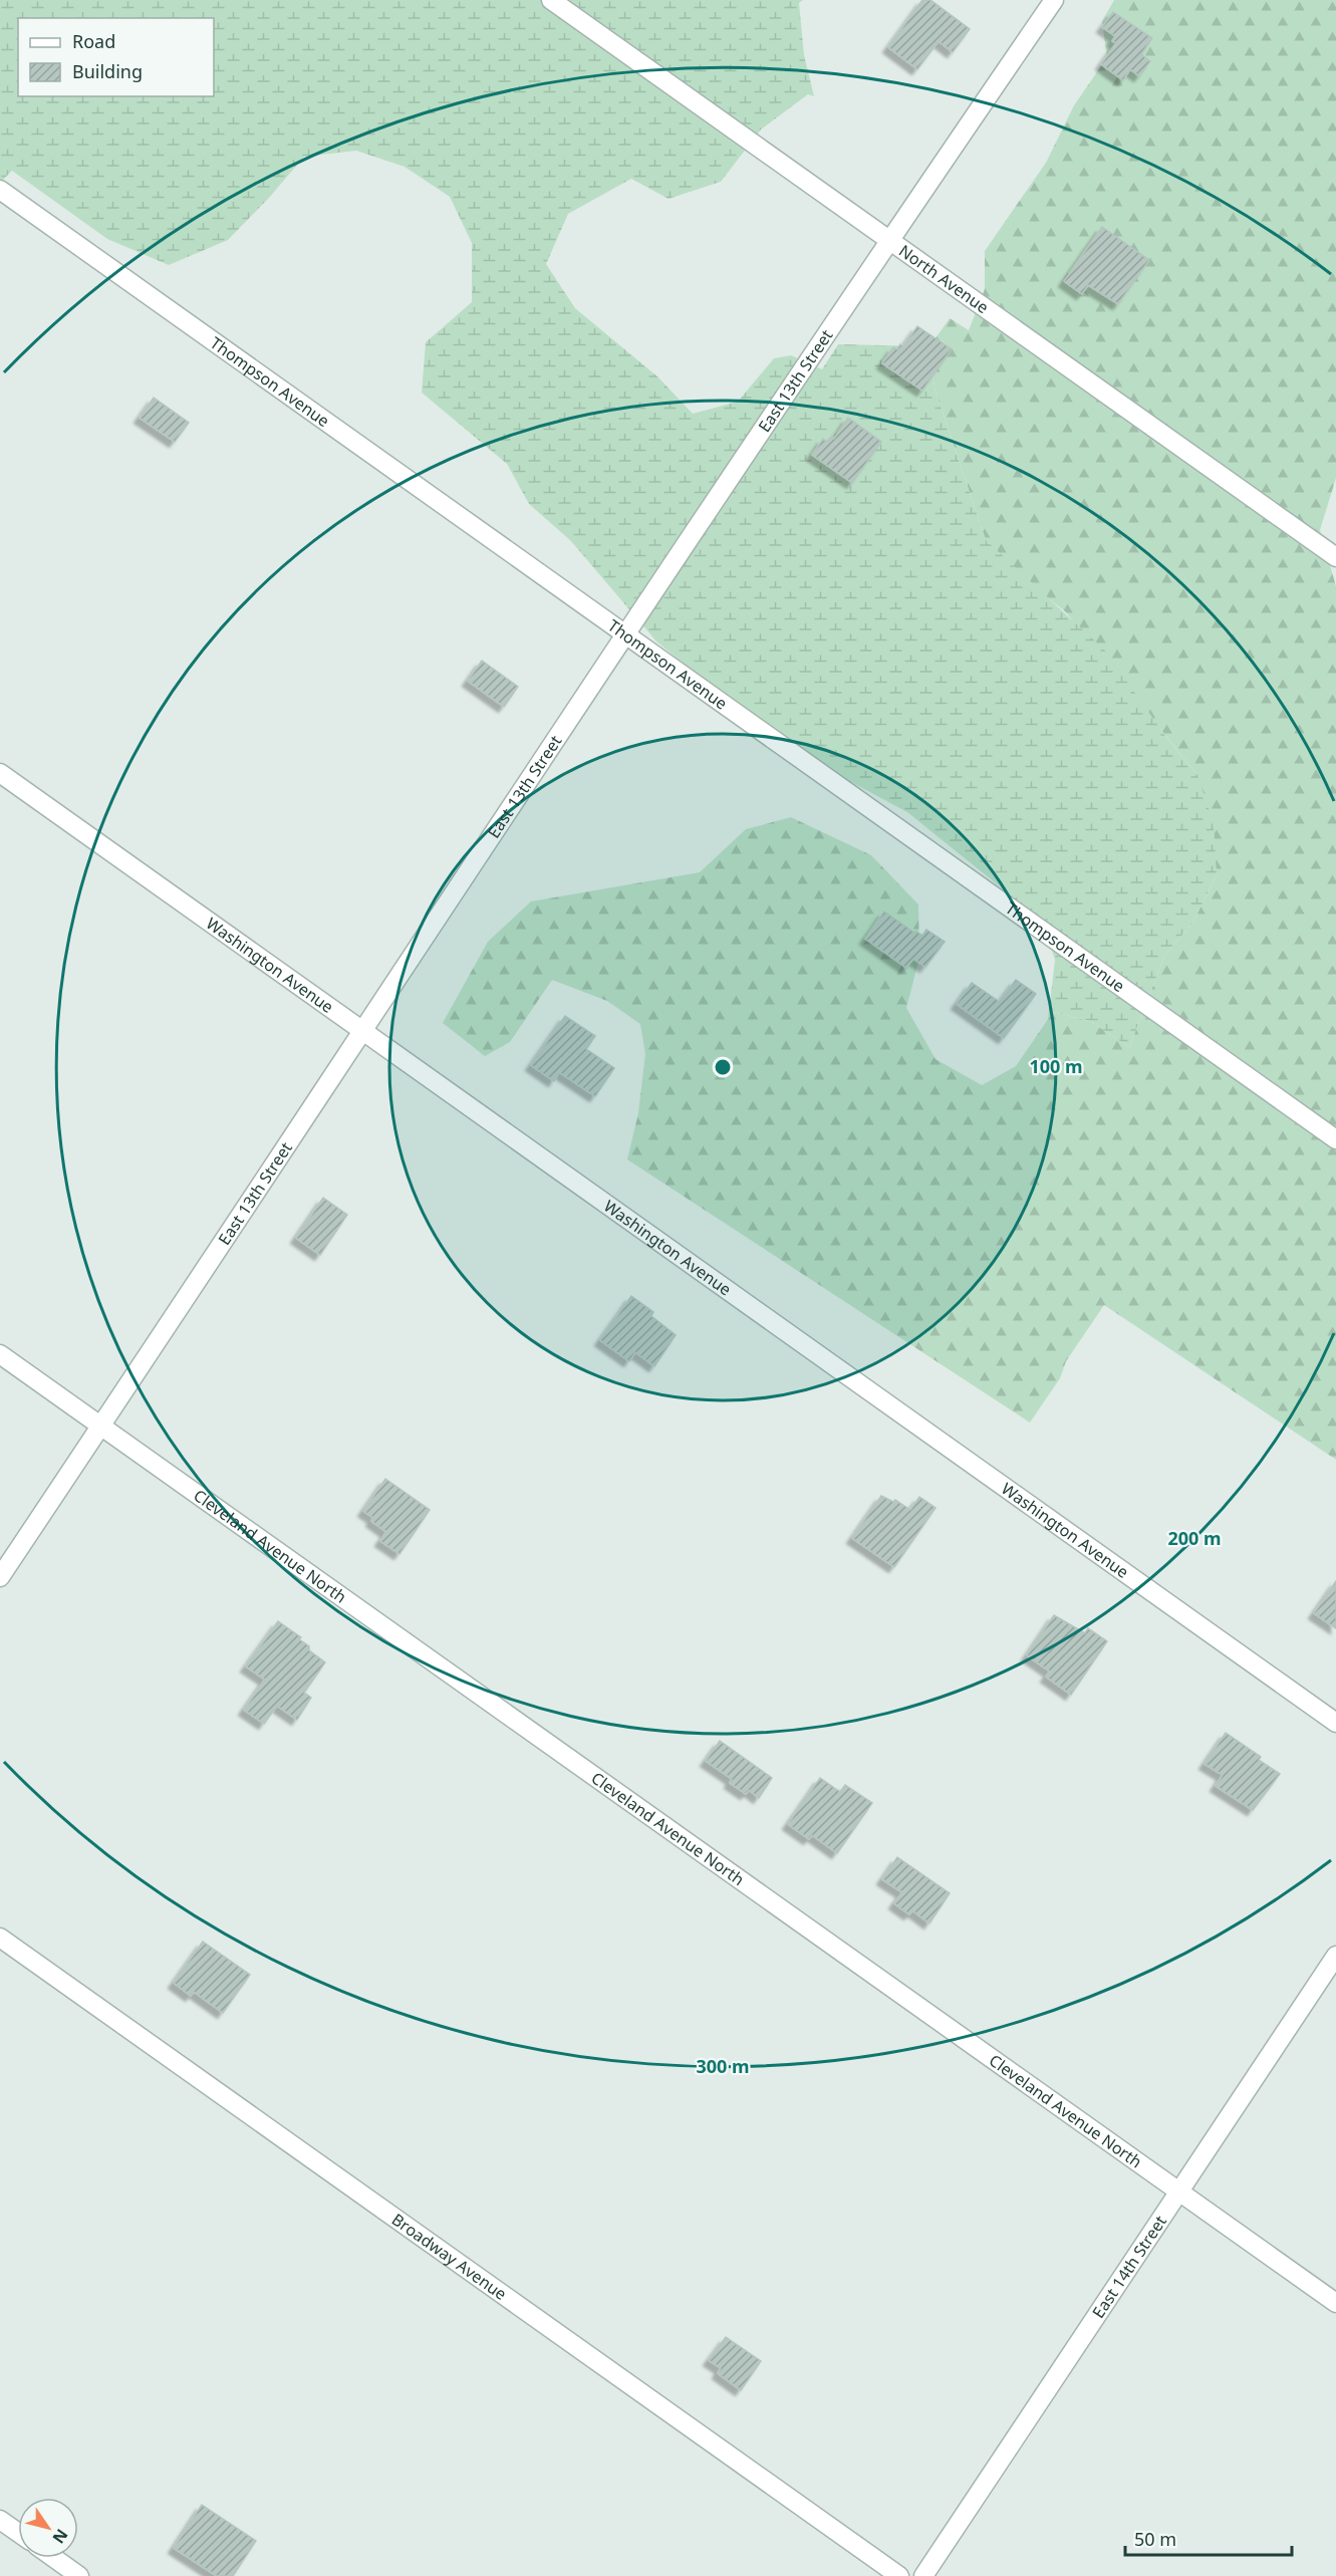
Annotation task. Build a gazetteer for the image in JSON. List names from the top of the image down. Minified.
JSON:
{"streets":{"street":["North Avenue","East 13th Street","Thompson Avenue","Washington Avenue","Cleveland Avenue North","Broadway Avenue","East 14th Street"]},"crossings":[["North Avenue","East 13th Street"],["East 13th Street","Thompson Avenue"],["East 13th Street","Washington Avenue"],["East 13th Street","Cleveland Avenue North"],["Cleveland Avenue North","East 14th Street"]],"legend":["Road","Building"],"scale_bar":"50 m","north":"bottom right","rings":["100 m","200 m","300 m"]}
